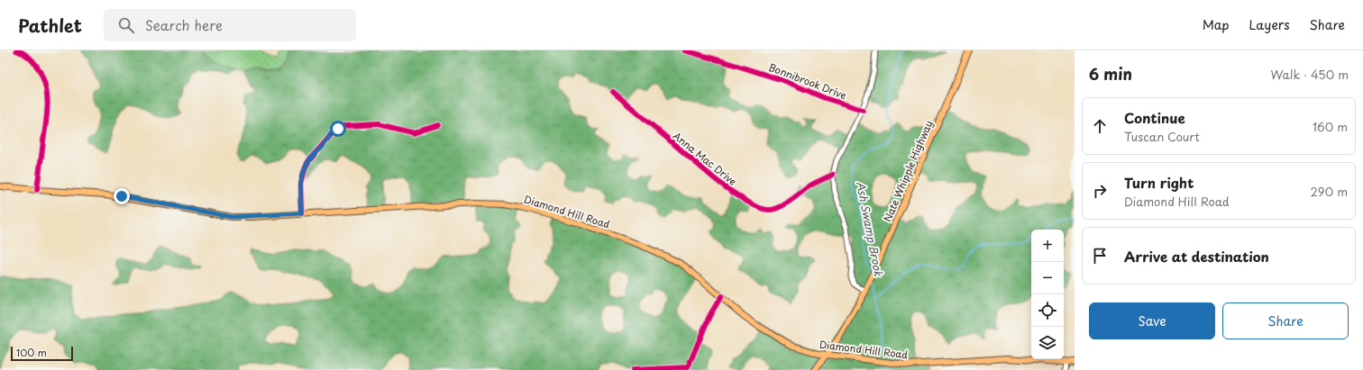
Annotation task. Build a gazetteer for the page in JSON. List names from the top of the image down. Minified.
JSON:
{"streets":{"main road":["Nate Whipple Highway","Diamond Hill Road"],"street":["Bonnibrook Drive","Anna Mac Drive"]},"crossings":[["Nate Whipple Highway","Diamond Hill Road"]],"water":["Ash Swamp Brook"],"scale_bar":"100 m","page":{"header":"Pathlet","search":"Search here","nav":["Map","Layers","Share"],"heading":["6 min","Walk · 450 m"],"list":[["Continue","Tuscan Court","160 m"],["Turn right","Diamond Hill Road","290 m"],"Arrive at destination"],"map_buttons":["+","−"],"buttons":["Save","Share"],"scale":"100 m"}}
